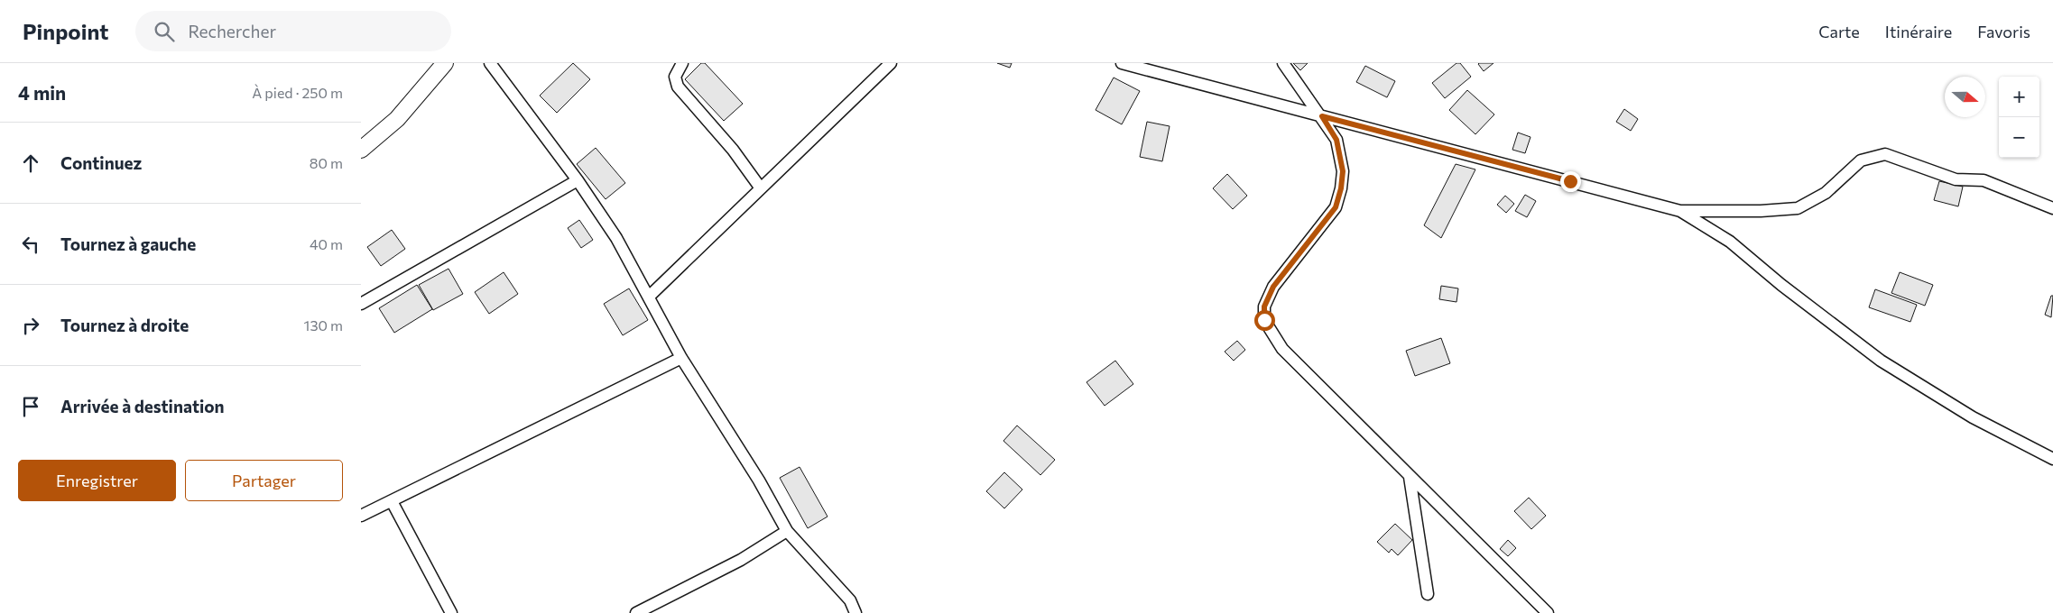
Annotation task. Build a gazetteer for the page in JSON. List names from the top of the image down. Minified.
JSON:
{"north":"right","page":{"header":"Pinpoint","search":"Rechercher","nav":["Carte","Itinéraire","Favoris"],"heading":["4 min","À pied · 250 m"],"map_buttons":["+","−"],"list":[["Continuez","80 m"],["Tournez à gauche","40 m"],["Tournez à droite","130 m"],"Arrivée à destination"],"buttons":["Enregistrer","Partager"]}}
